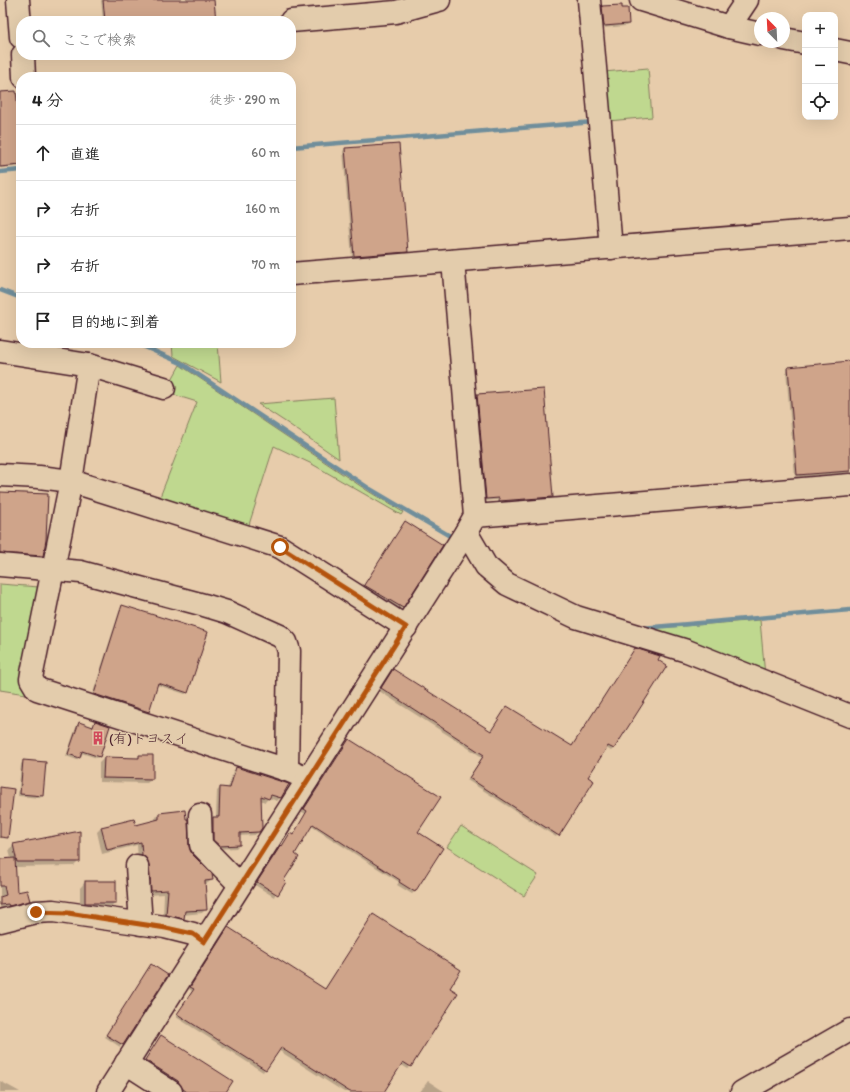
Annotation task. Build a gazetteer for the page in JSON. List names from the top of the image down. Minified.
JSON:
{"places":{"building":["(有)トヨスイ"]},"north":"top left","page":{"map_buttons":["+","−"],"search":"ここで検索","heading":["4 分","徒歩 · 290 m"],"list":[["直進","60 m"],["右折","160 m"],["右折","70 m"],"目的地に到着"]}}
